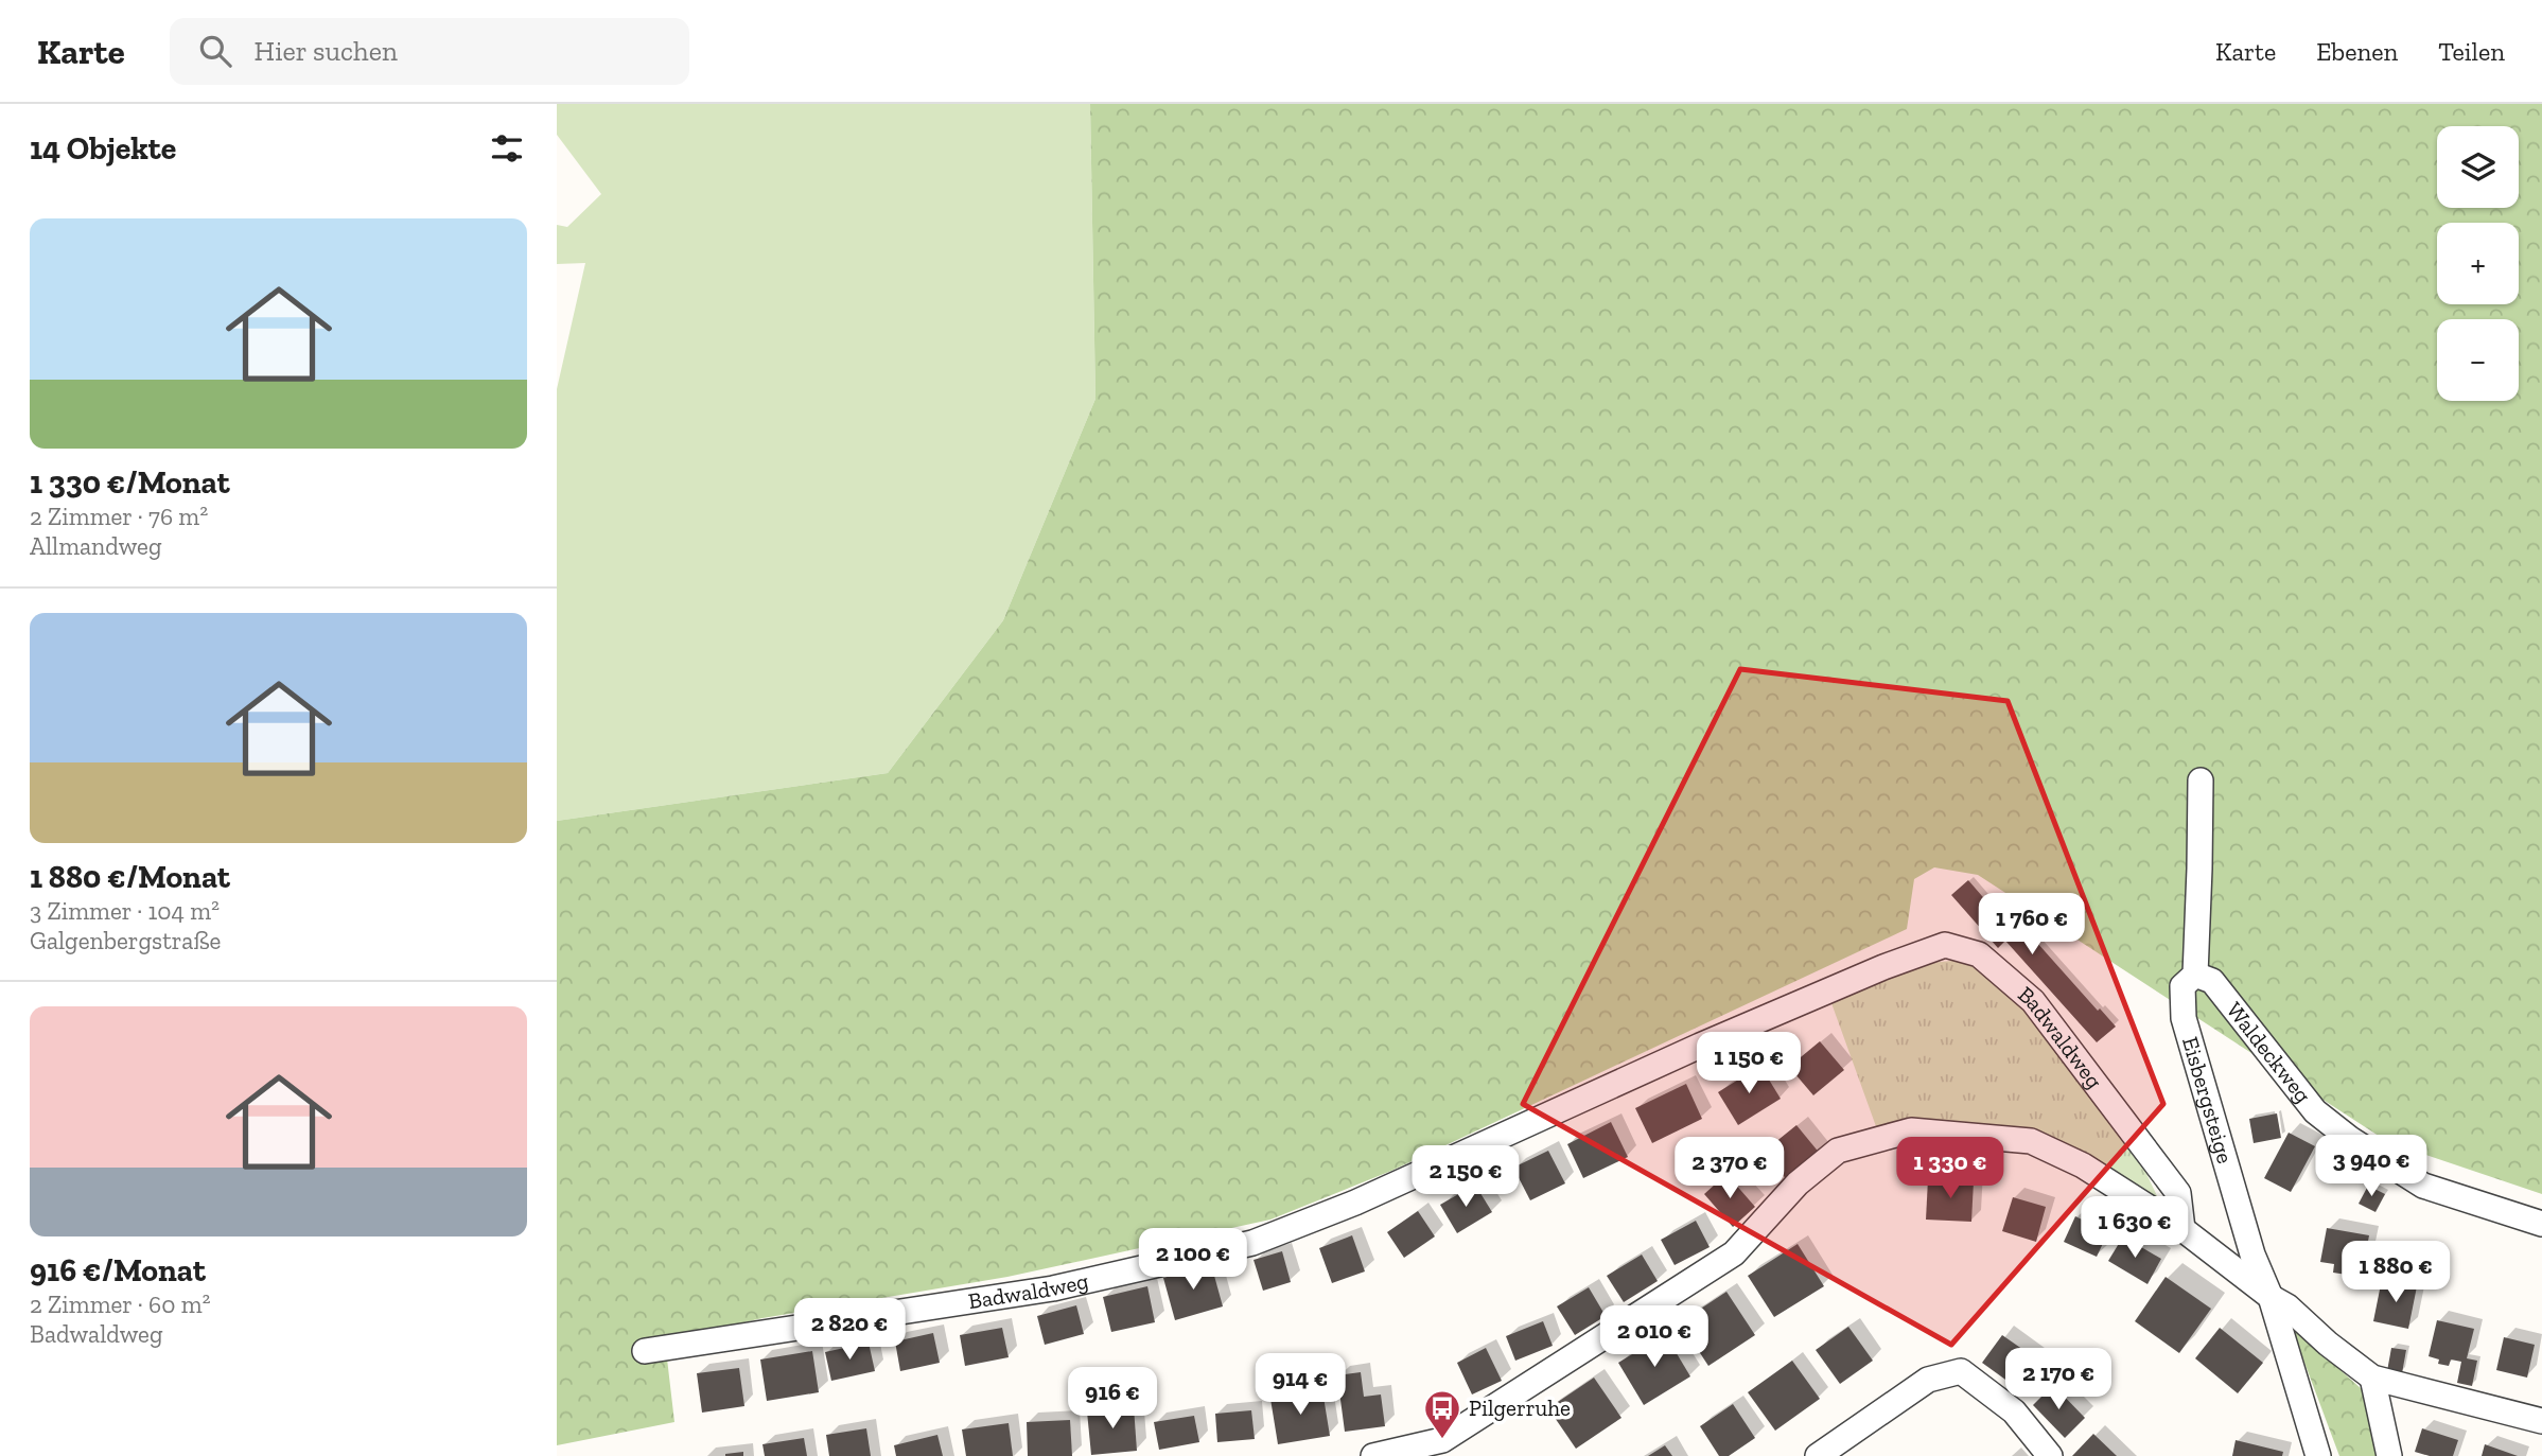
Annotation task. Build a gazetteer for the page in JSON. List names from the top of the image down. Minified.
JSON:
{"streets":{"street":["Badwaldweg","Waldeckweg","Eisbergsteige"]},"crossings":[["Waldeckweg","Eisbergsteige"]],"places":{"bus stop":["Pilgerruhe"]},"page":{"header":"Karte","search":"Hier suchen","nav":["Karte","Ebenen","Teilen"],"heading":"14 Objekte","map_buttons":["+","−"],"list":[{"name":"1 330 €/Monat","note":"2 Zimmer · 76 m² · Allmandweg"},{"name":"1 880 €/Monat","note":"3 Zimmer · 104 m² · Galgenbergstraße"},{"name":"916 €/Monat","note":"2 Zimmer · 60 m² · Badwaldweg"}],"price":["1 760 €","1 150 €","3 940 €","2 370 €","1 330 €","2 150 €","1 630 €","2 100 €","1 880 €","2 820 €","2 010 €","2 170 €","914 €","916 €"]}}
